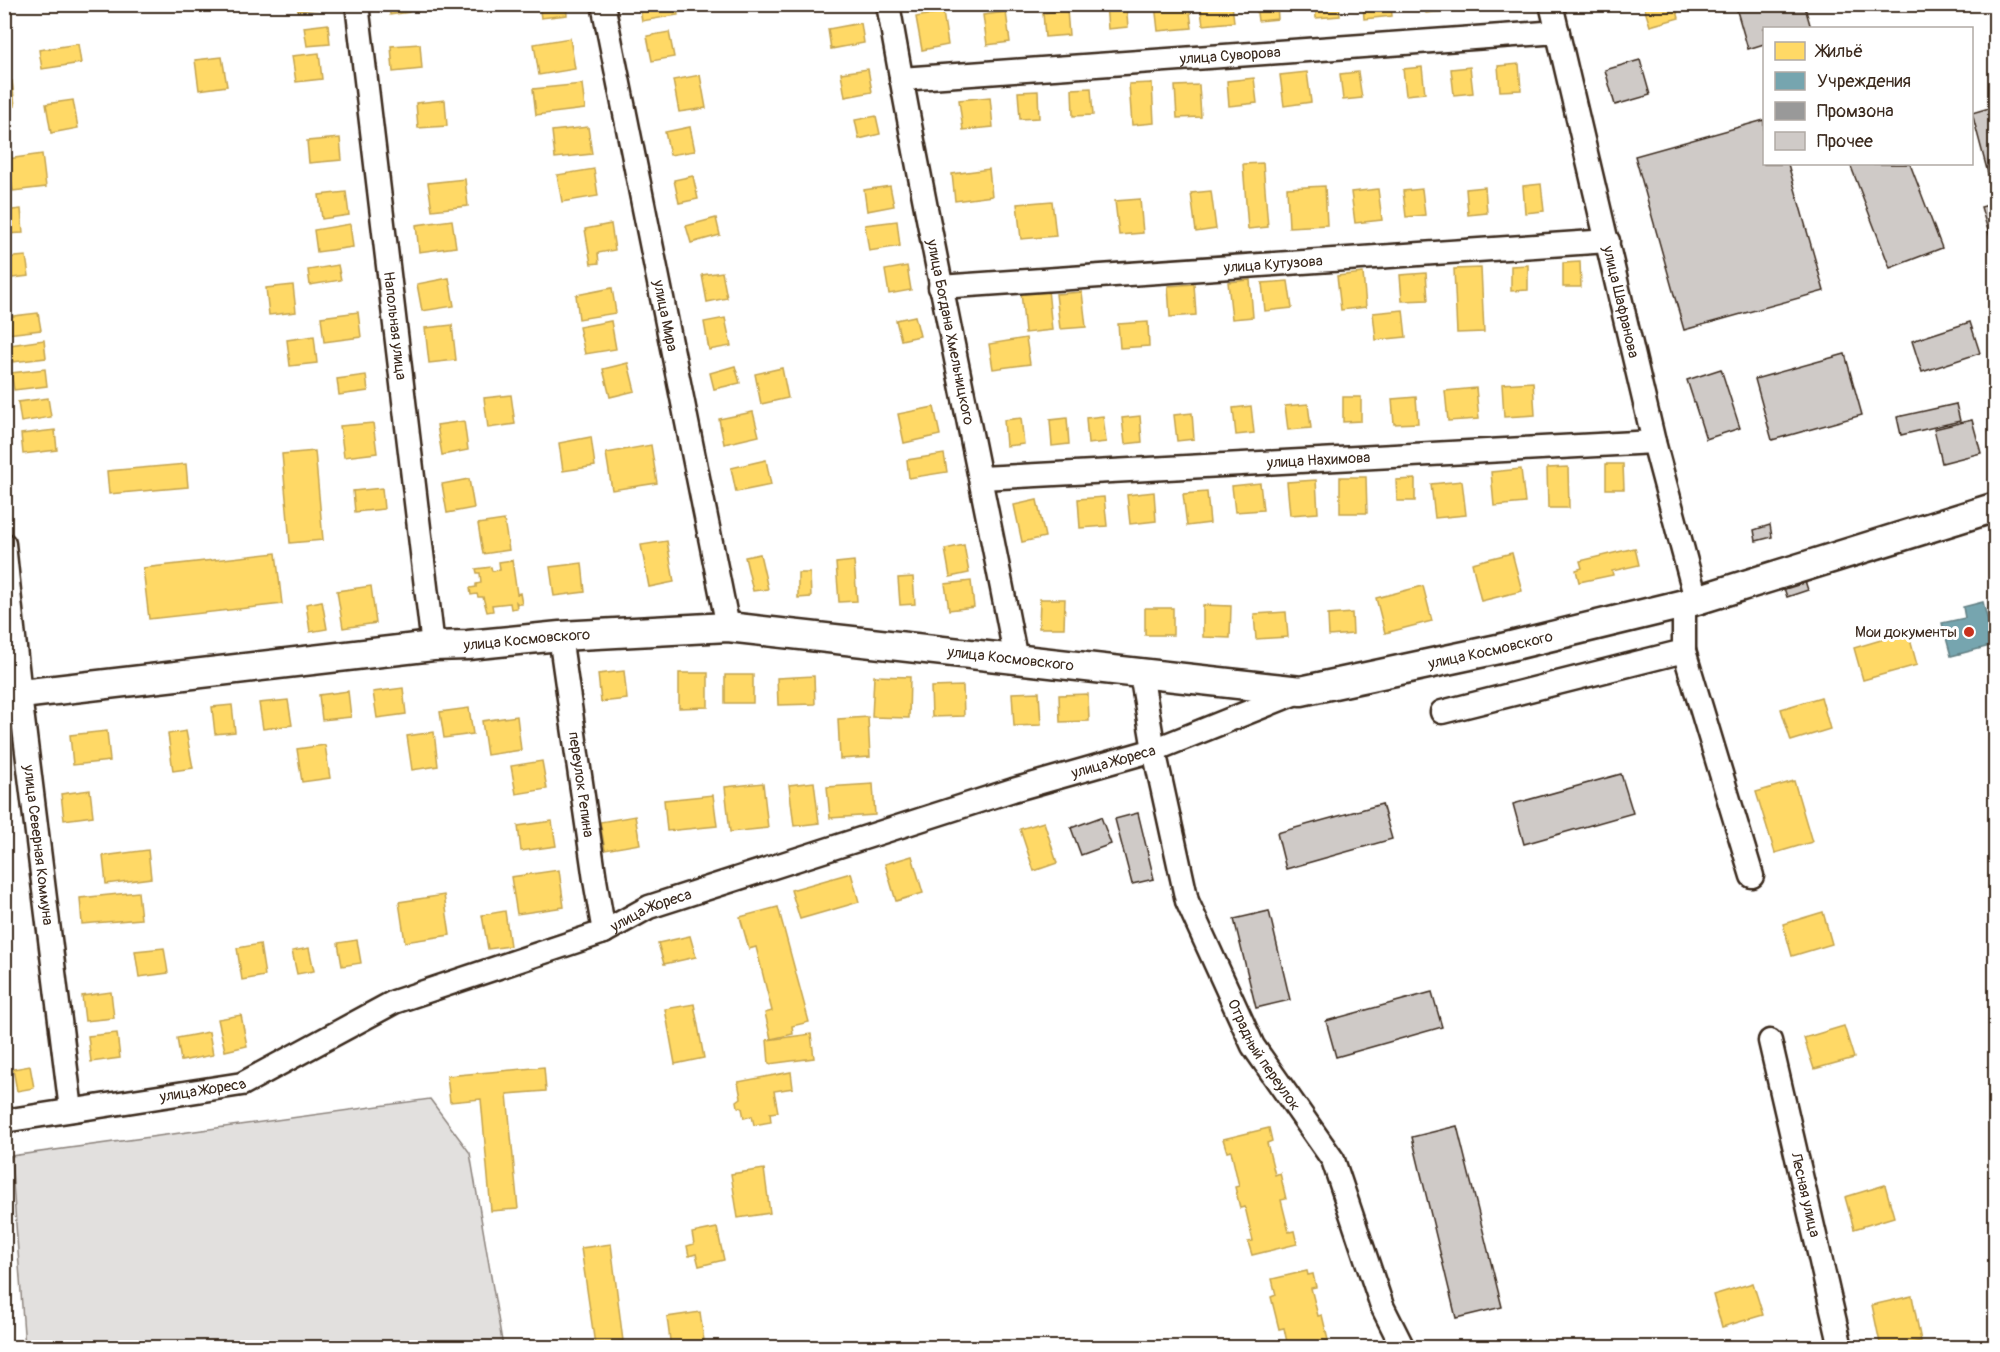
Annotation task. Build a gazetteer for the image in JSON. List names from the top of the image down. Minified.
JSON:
{"streets":{"main road":["улица Космовского"],"street":["улица Суворова","улица Кутузова","улица Шафранова","улица Мира","Напольная улица","улица Богдана Хмельницкого","улица Нахимова","улица Жореса","переулок Репина","улица Северная Коммуна","Отрадный переулок","Лесная улица"]},"crossings":[["улица Суворова","улица Шафранова"],["улица Суворова","улица Богдана Хмельницкого"],["улица Кутузова","улица Шафранова"],["улица Кутузова","улица Богдана Хмельницкого"],["улица Шафранова","улица Нахимова"],["улица Шафранова","улица Космовского"],["улица Мира","улица Космовского"],["Напольная улица","улица Космовского"],["улица Богдана Хмельницкого","улица Нахимова"],["улица Богдана Хмельницкого","улица Космовского"],["улица Космовского","улица Жореса"],["улица Космовского","переулок Репина"],["улица Космовского","улица Северная Коммуна"],["улица Космовского","Отрадный переулок"],["улица Жореса","переулок Репина"],["улица Жореса","улица Северная Коммуна"],["улица Жореса","Отрадный переулок"]],"places":["Мои документы"],"legend":["Жильё","Учреждения","Промзона","Прочее"]}
